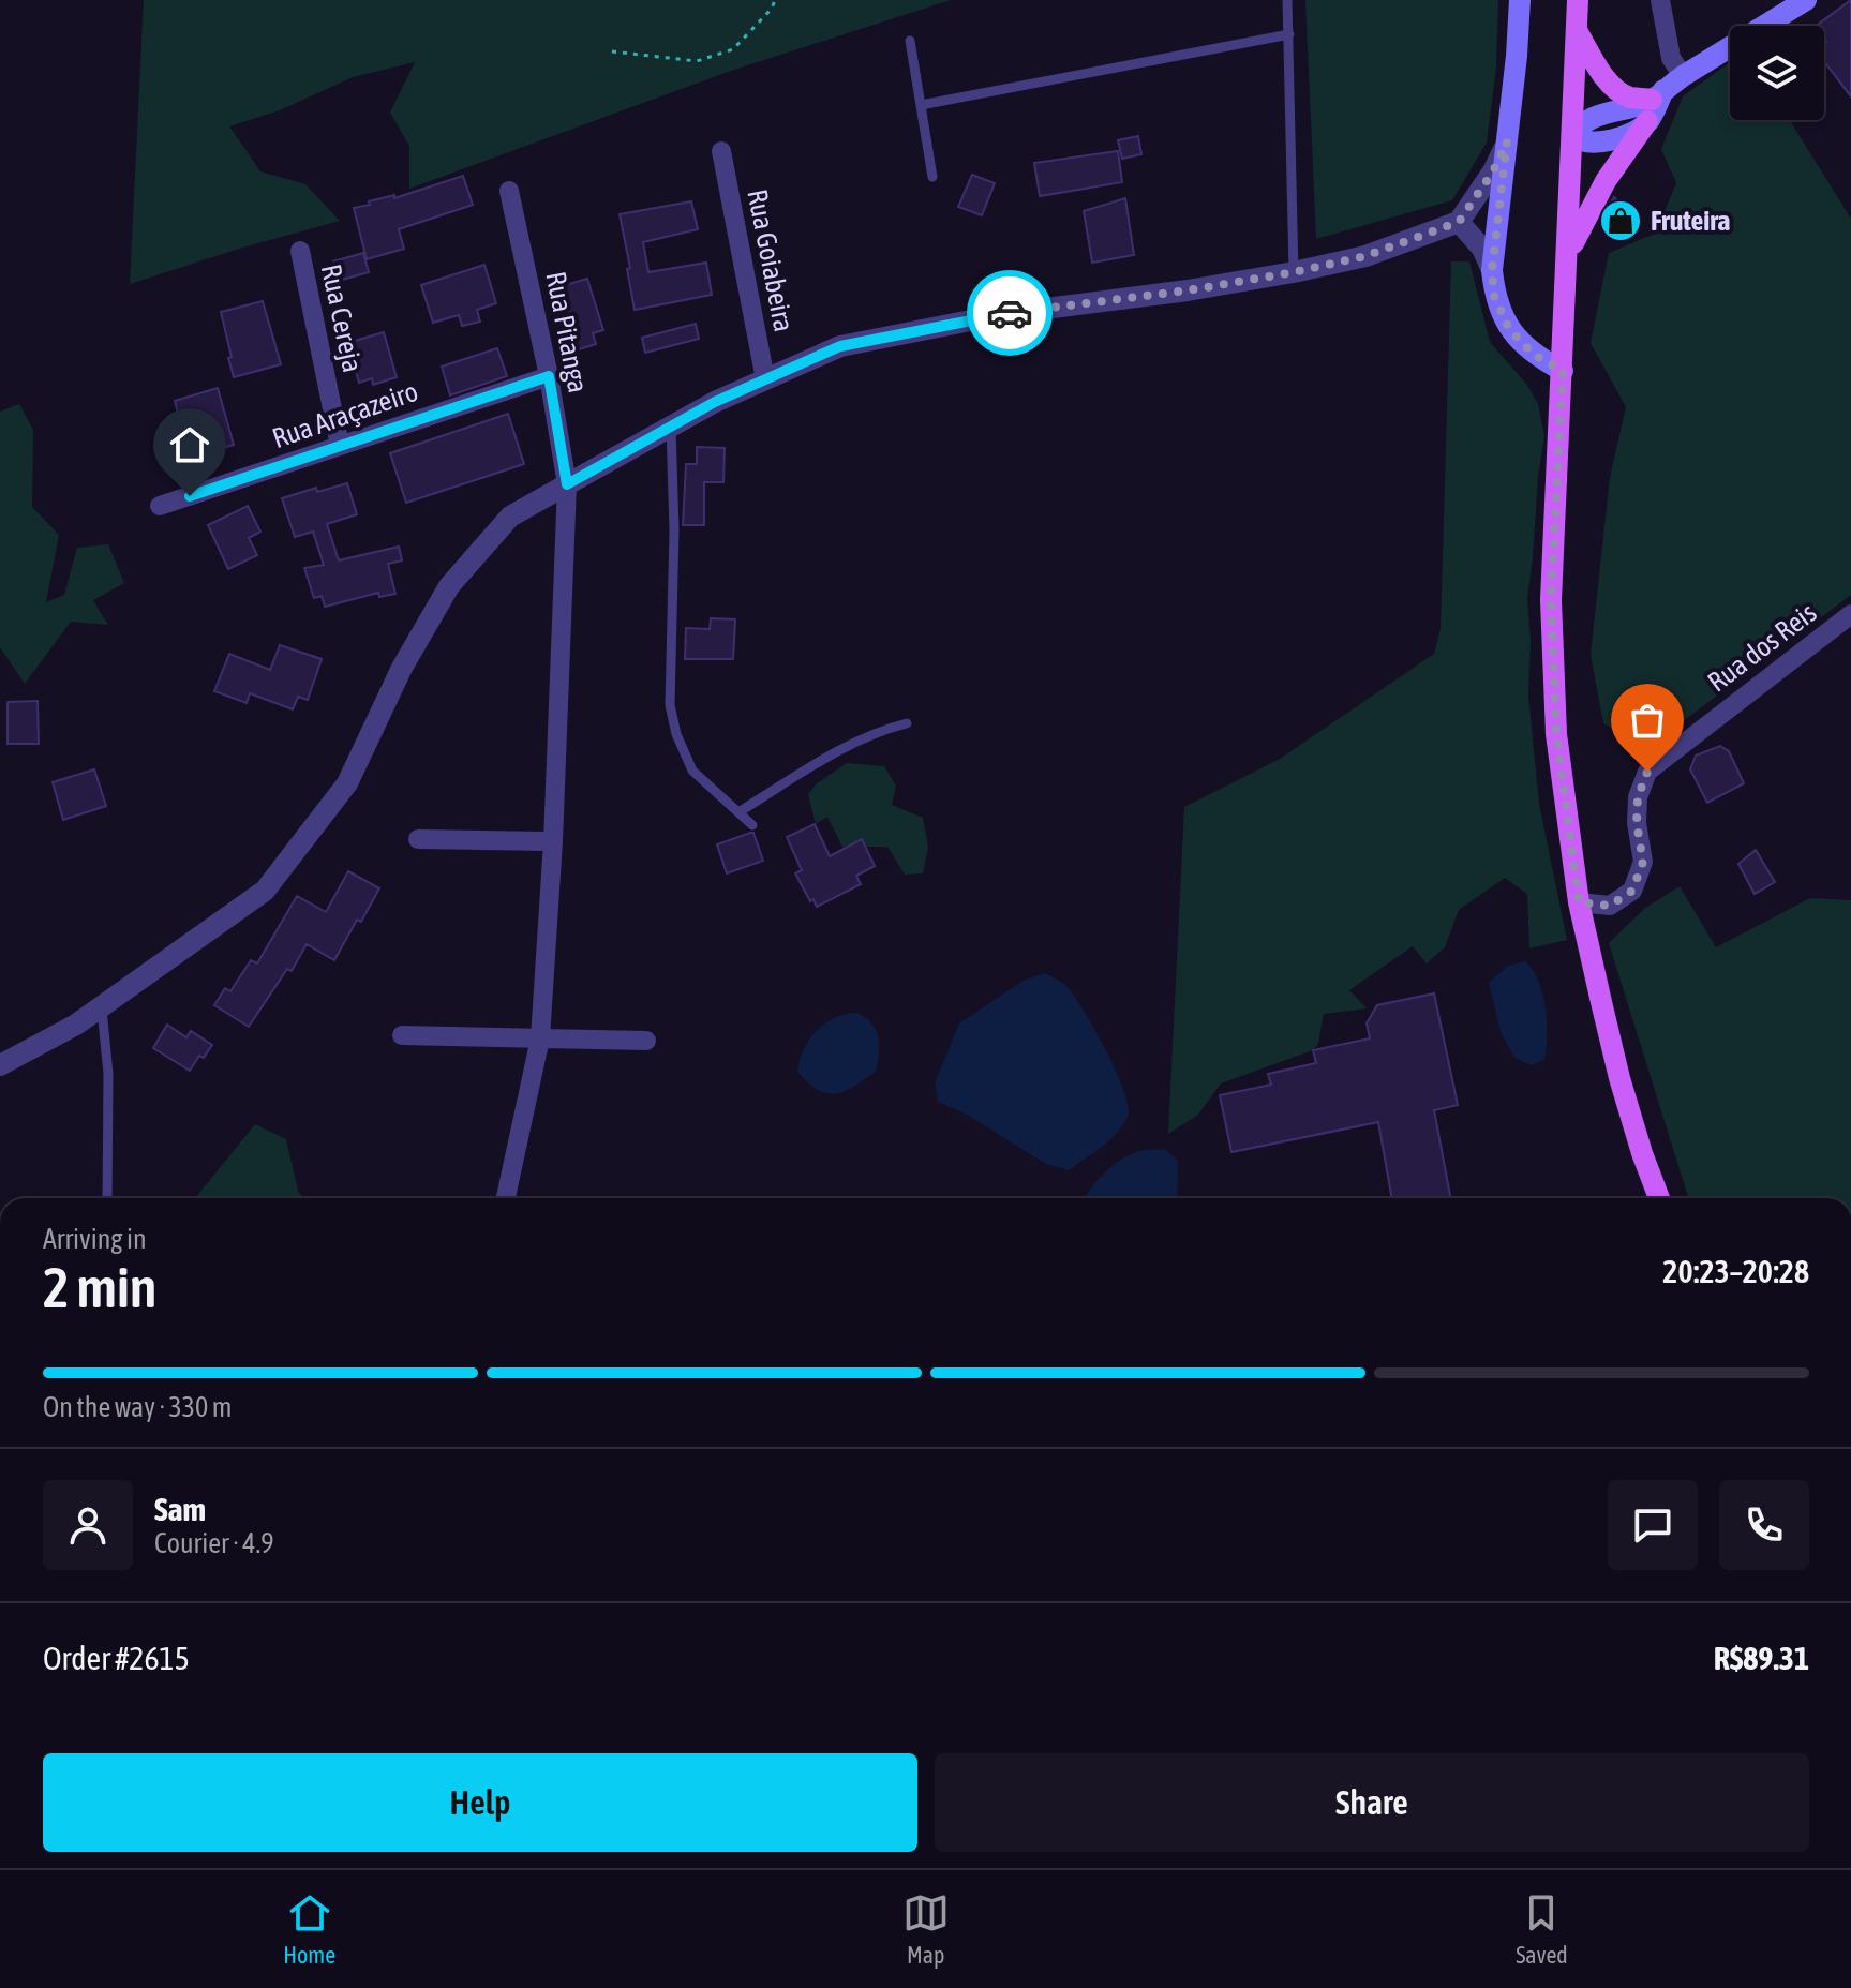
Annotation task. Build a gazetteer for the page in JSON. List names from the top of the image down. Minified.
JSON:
{"streets":{"street":["Rua Goiabeira","Rua Cereja","Rua Pitanga","Rua Araçazeiro","Rua dos Reis"]},"crossings":[["Rua Cereja","Rua Araçazeiro"],["Rua Pitanga","Rua Araçazeiro"]],"places":{"shop":["Fruteira"]},"page":{"heading":["2 min","Arriving in","20:23–20:28"],"panel":["Sam","Courier · 4.9","Order #2615","R$89.31"],"bar":"On the way · 330 m","buttons":["Help","Share"],"tabs":["Home","Map","Saved"]}}
